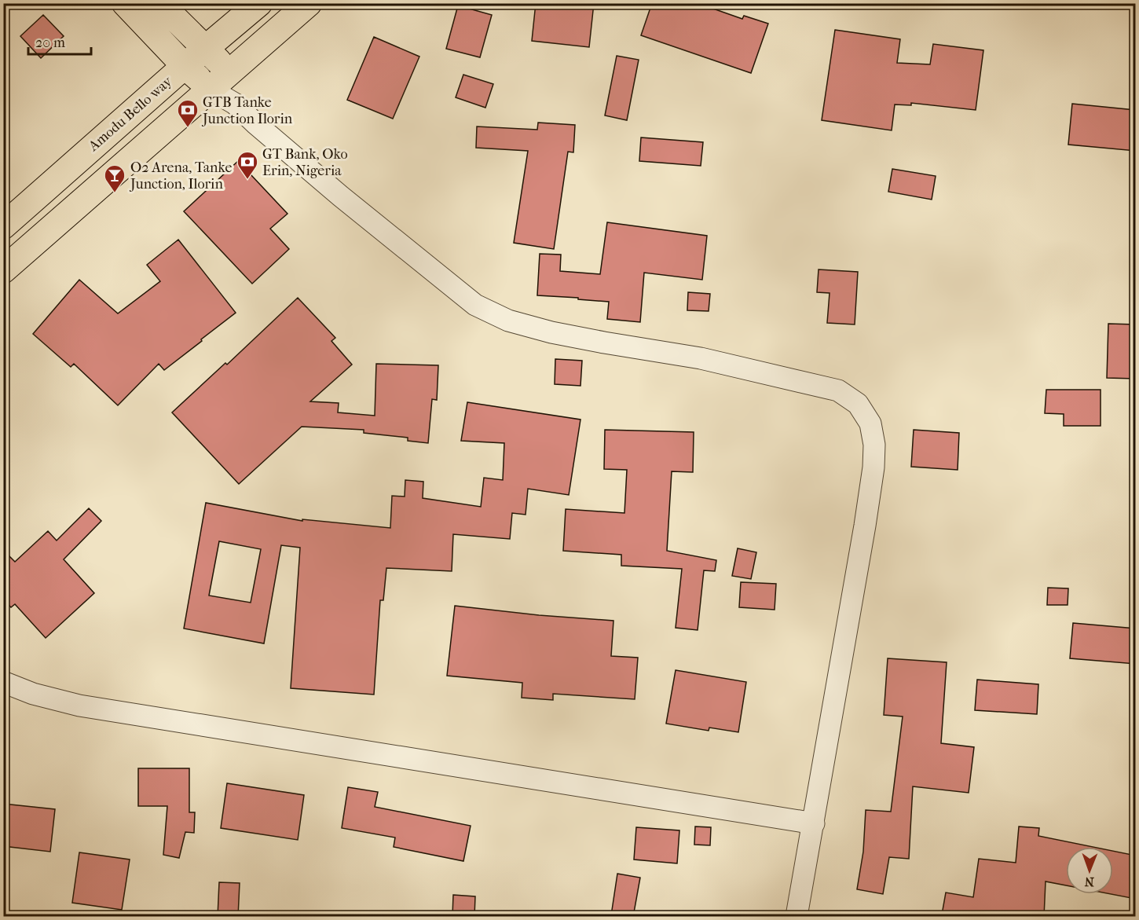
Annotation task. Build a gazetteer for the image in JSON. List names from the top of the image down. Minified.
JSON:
{"streets":{"main road":["Amodu Bello way"]},"places":{"bank":["GTB Tanke Junction Ilorin","GT Bank, Oko Erin, Nigeria"],"bar":["O2 Arena, Tanke Junction, Ilorin"]},"scale_bar":"20 m","north":"bottom"}
